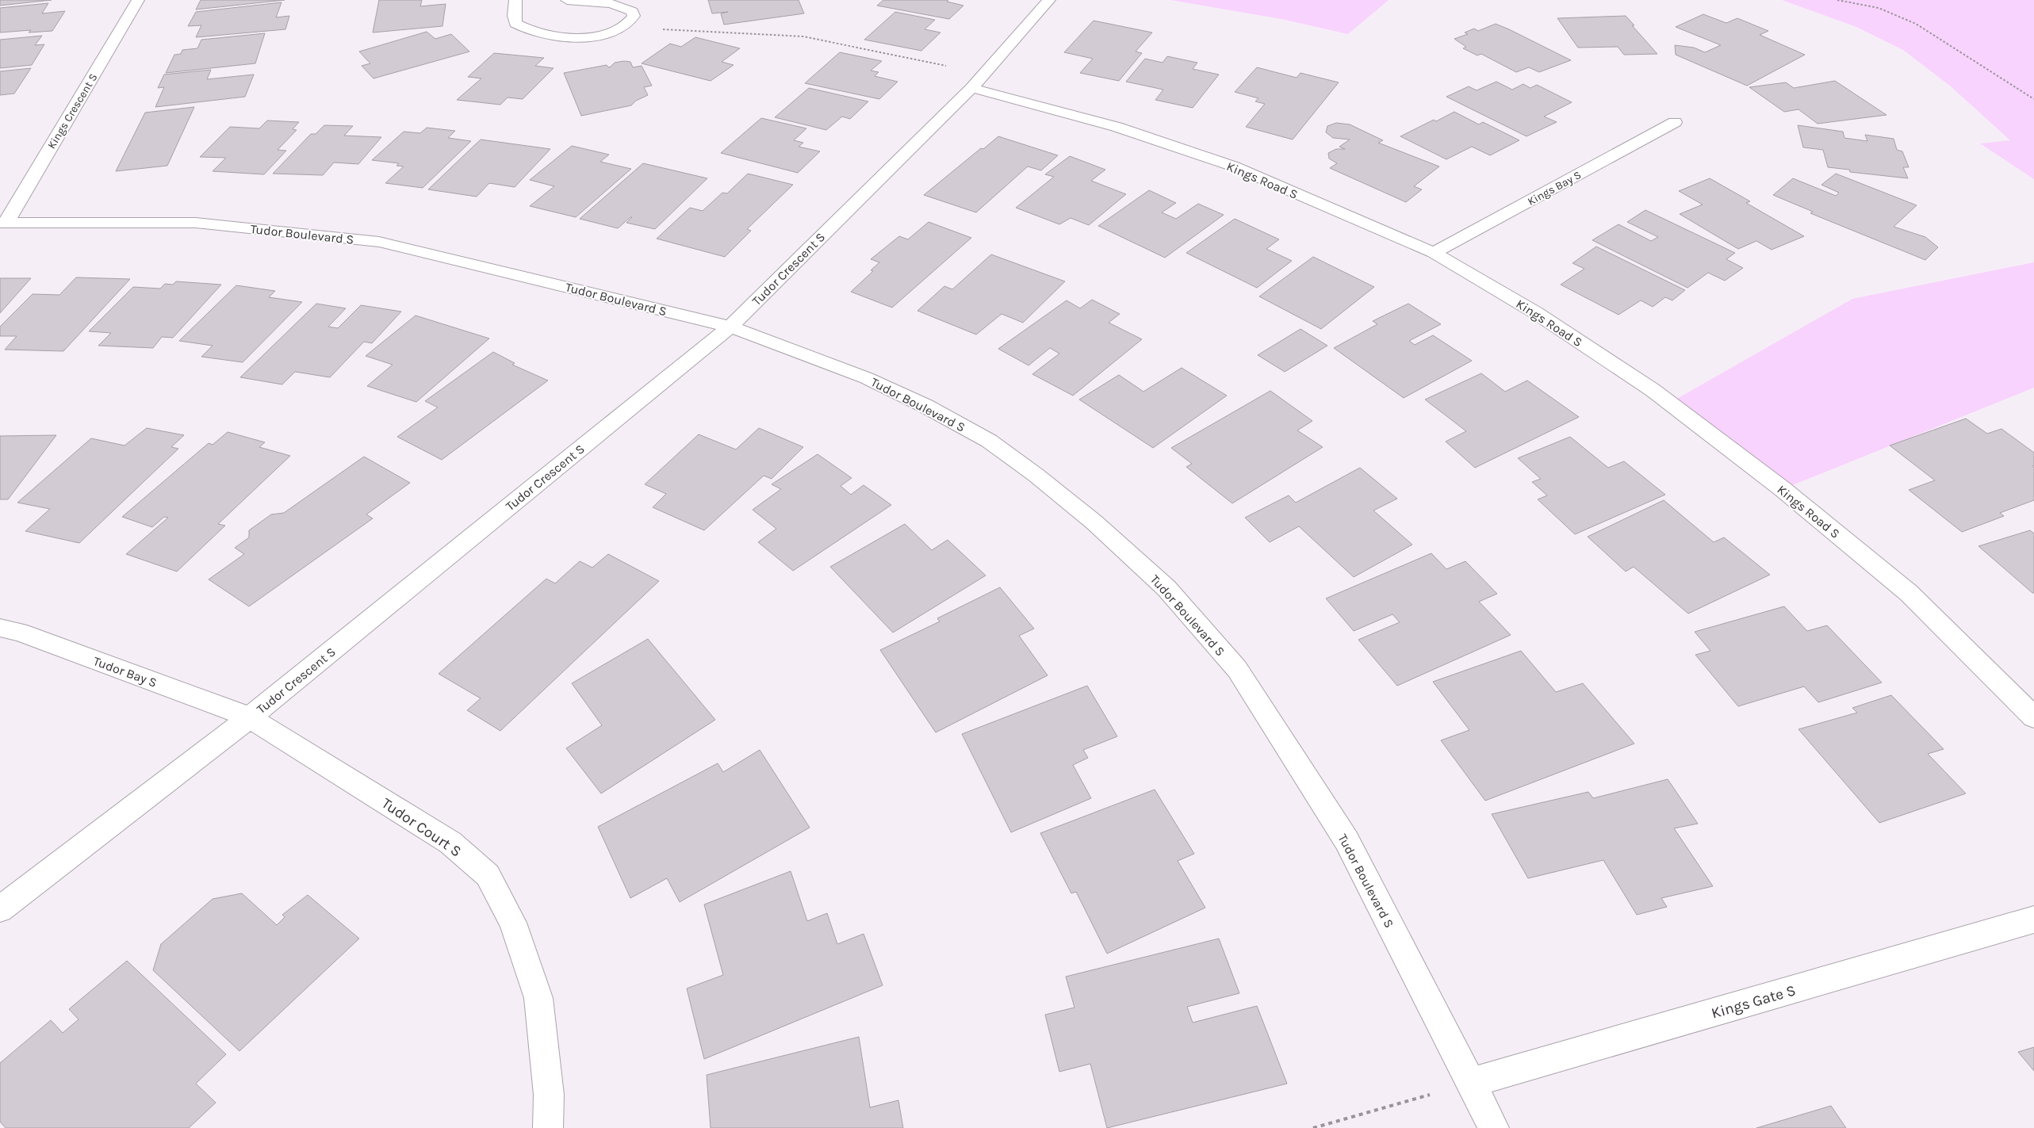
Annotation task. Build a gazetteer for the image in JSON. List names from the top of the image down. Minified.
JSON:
{"streets":{"street":["Kings Crescent S","Kings Road S","Kings Bay S","Tudor Boulevard S","Tudor Crescent S","Tudor Bay S","Tudor Court S","Kings Gate S"]},"crossings":[["Kings Crescent S","Tudor Boulevard S"],["Kings Road S","Kings Bay S"],["Kings Road S","Tudor Crescent S"],["Tudor Boulevard S","Tudor Crescent S"],["Tudor Boulevard S","Kings Gate S"],["Tudor Crescent S","Tudor Bay S"],["Tudor Crescent S","Tudor Court S"],["Tudor Bay S","Tudor Court S"]]}
